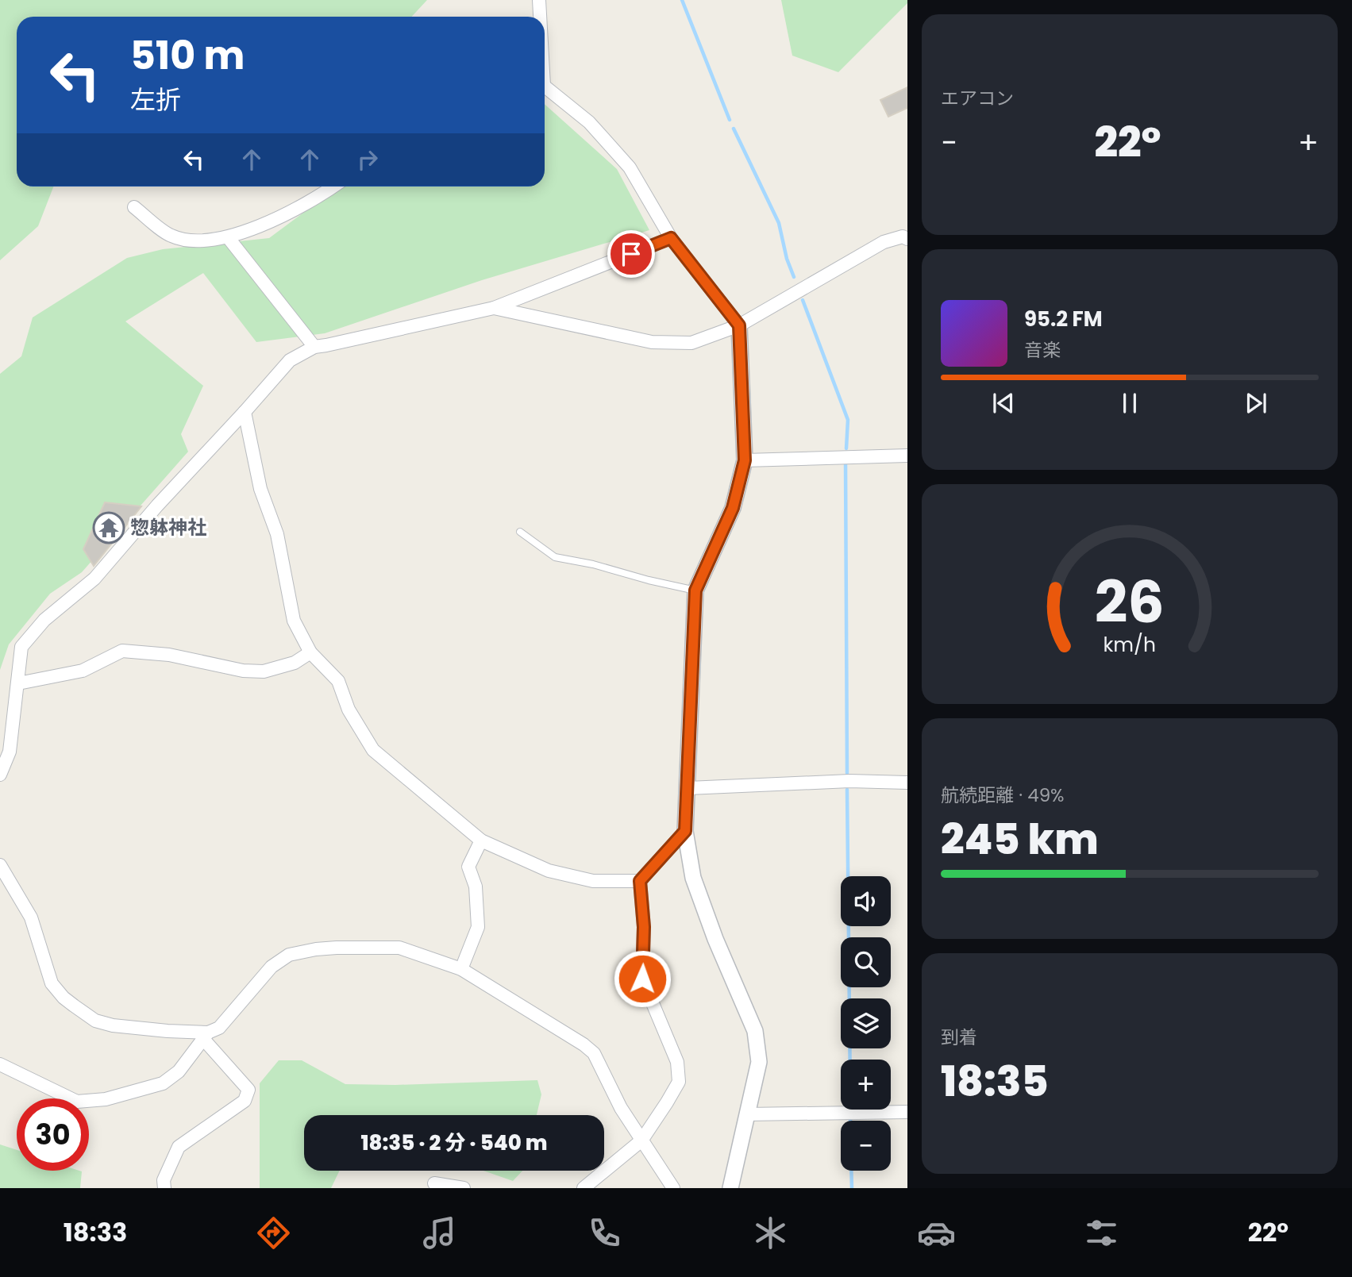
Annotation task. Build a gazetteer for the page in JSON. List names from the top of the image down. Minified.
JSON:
{"places":{"temple":["惣躰神社"]},"page":{"tile":["エアコン",["航続距離 · 49%","245 km"],["到着","18:35"]],"turn":["510 m","左折"],"heat":["−","22°","+"],"song":["95.2 FM","音楽"],"map_buttons":["+","−"],"limit":"30","trip":"18:35 · 2 分 · 540 m","tabs":["18:33","22°"],"gauge":["26","km/h"]}}
